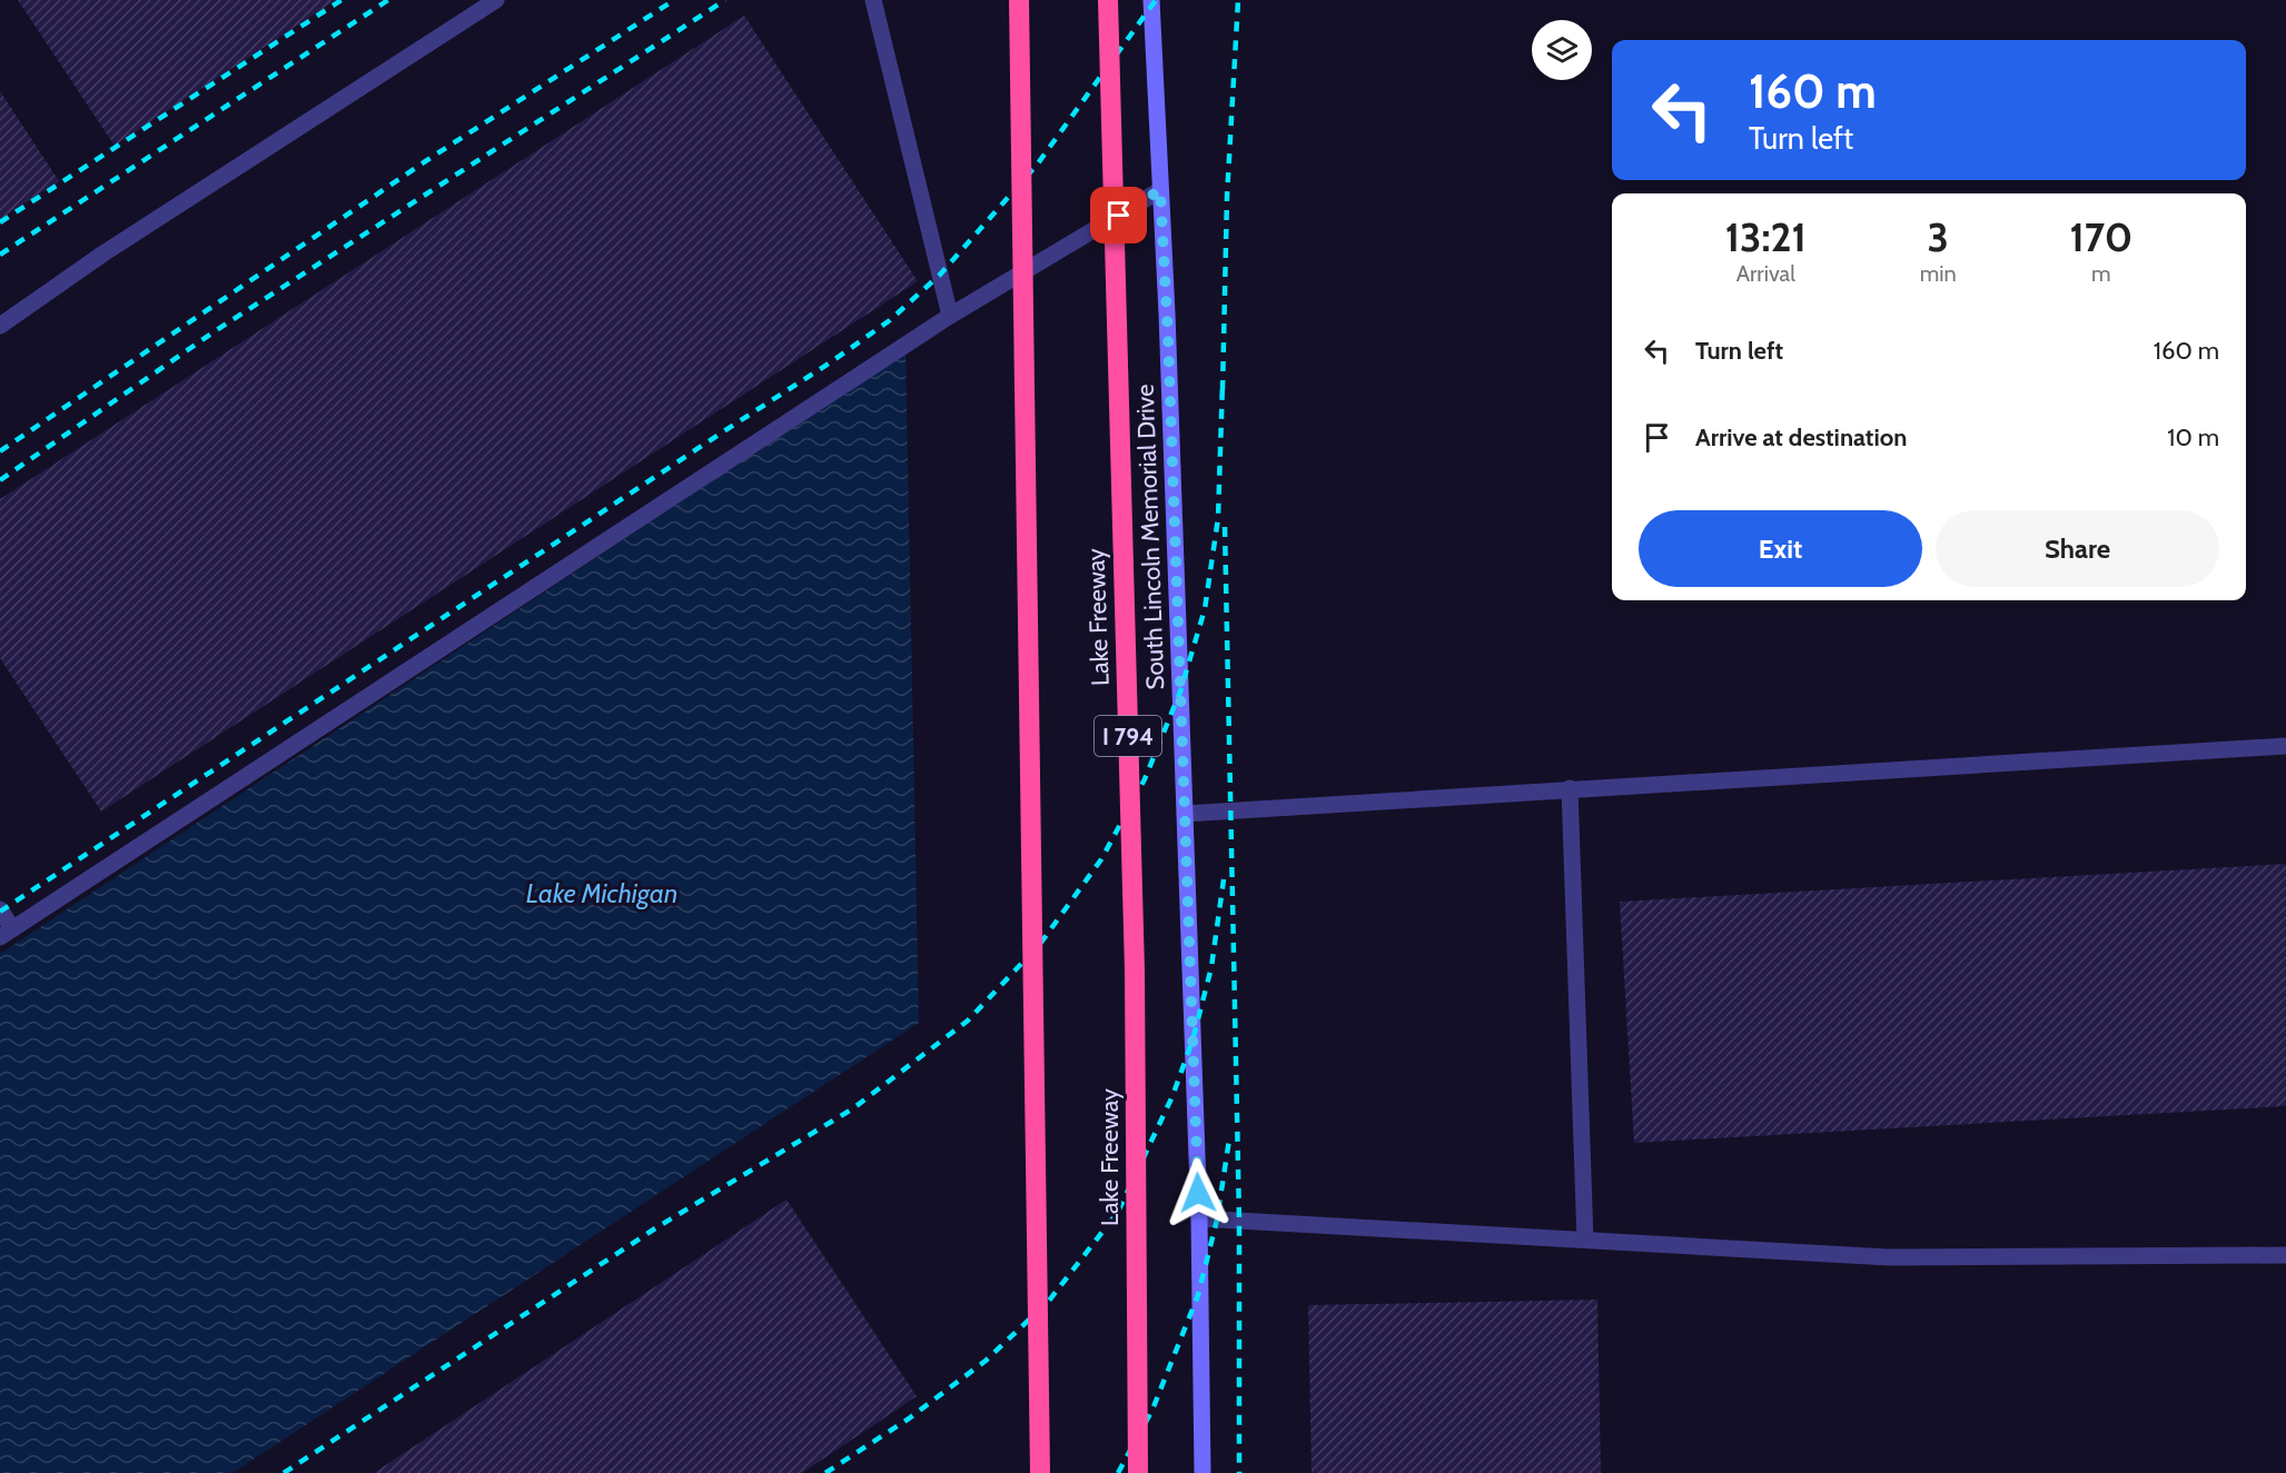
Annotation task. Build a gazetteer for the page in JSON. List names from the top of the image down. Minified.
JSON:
{"streets":{"highway":["Lake Freeway","I 794"],"street":["South Lincoln Memorial Drive"]},"water":["Lake Michigan"],"page":{"turn":["160 m","Turn left"],"eta":["13:21","Arrival","3","min","170","m"],"list":[{"name":"Turn left","value":"160 m"},{"name":"Arrive at destination","value":"10 m"}],"buttons":["Exit","Share"]}}
